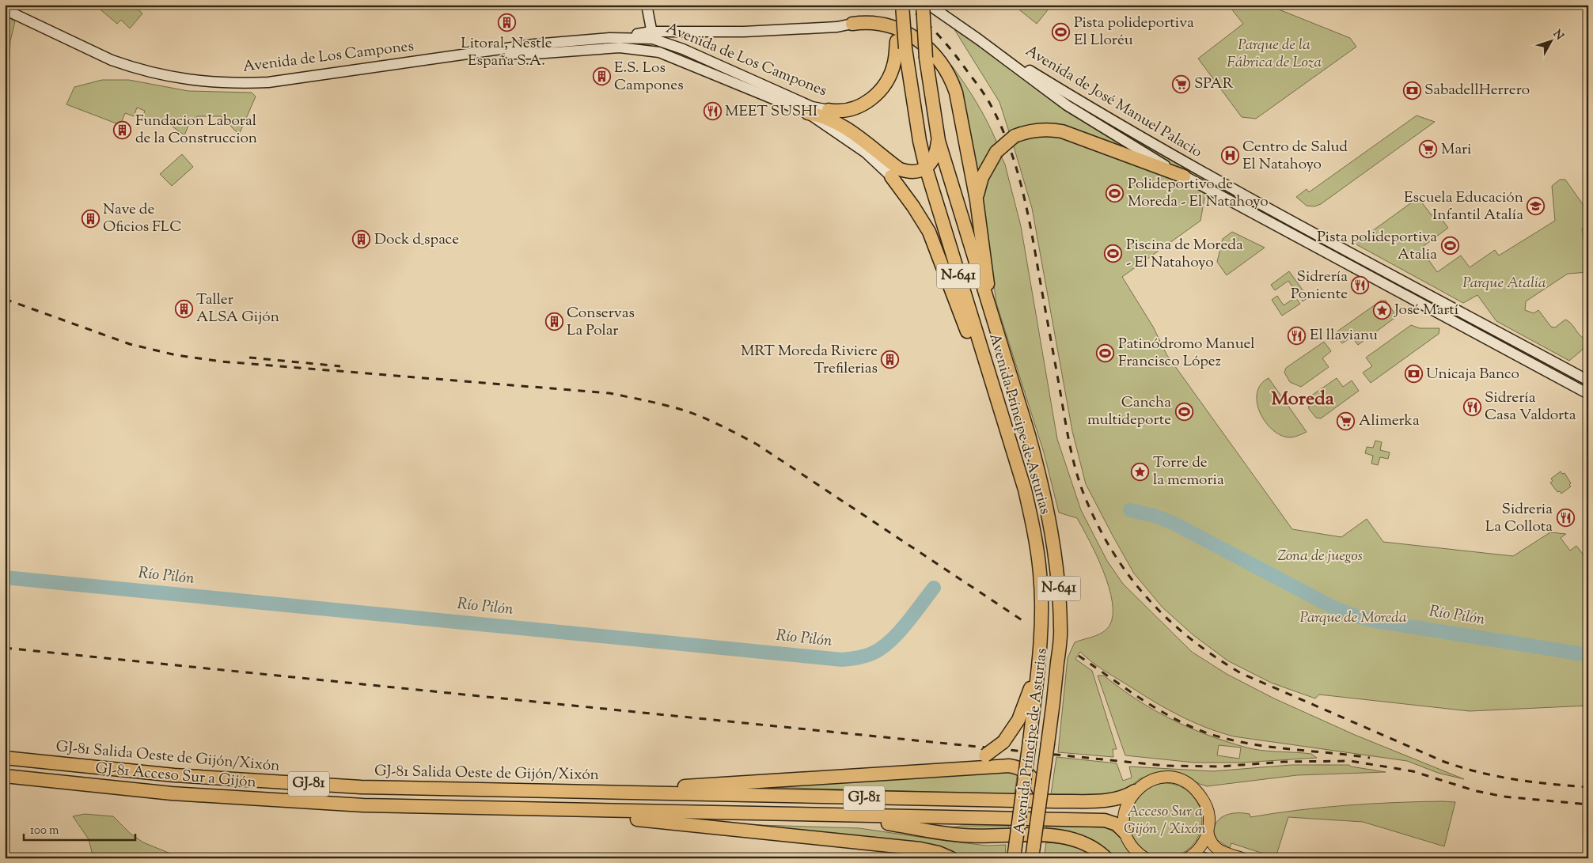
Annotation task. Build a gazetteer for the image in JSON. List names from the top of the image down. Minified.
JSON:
{"streets":{"highway":["N-641","Avenida Príncipe de Asturias","GJ-81 Salida Oeste de Gijón/Xixón","GJ-81 Acceso Sur a Gijón","GJ-81"],"street":["Avenida de Los Campones","Avenida de José Manuel Palacio"]},"crossings":[["Avenida de José Manuel Palacio","Avenida Príncipe de Asturias"],["GJ-81 Salida Oeste de Gijón/Xixón","GJ-81"],["GJ-81 Acceso Sur a Gijón","GJ-81"]],"districts":["Moreda"],"water":["Río Pilón"],"parks":["Parque de la Fábrica de Loza","Parque Atalía","Zona de juegos","Parque de Moreda","Acceso Sur a Gijón / Xixón"],"places":{"building":["Litoral, Nestle España S.A.","E.S. Los Campones","Fundacion Laboral de la Construccion","Nave de Oficios FLC","Dock d_space","Taller ALSA Gijón","Conservas La Polar","MRT Moreda Riviere Trefilerias"],"sports":["Pista polideportiva El Lloréu","Polideportivo de Moreda - El Natahoyo","Pista polideportiva Atalia","Piscina de Moreda - El Natahoyo","Patinódromo Manuel Francisco López","Cancha multideporte"],"supermarket":["SPAR","Mari","Alimerka"],"bank":["SabadellHerrero","Unicaja Banco"],"restaurant":["MEET SUSHI","Sidrería Poniente","El llavianu","Sidrería Casa Valdorta","Sidreria La Collota"],"hospital":["Centro de Salud El Natahoyo"],"school or university":["Escuela Educación Infantil Atalía"],"place":["José Martí","Torre de la memoria"]},"scale_bar":"100 m","north":"top right"}
